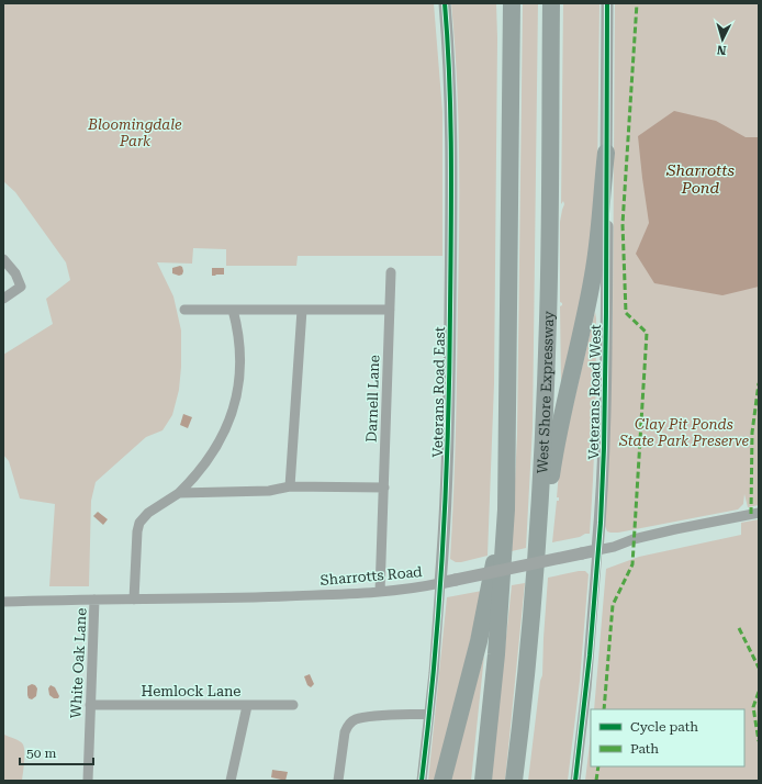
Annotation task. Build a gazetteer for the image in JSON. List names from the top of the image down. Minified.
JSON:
{"streets":{"highway":["West Shore Expressway"],"street":["Veterans Road East","Veterans Road West","Darnell Lane","Sharrotts Road","White Oak Lane","Hemlock Lane"]},"crossings":[["Veterans Road East","Sharrotts Road"],["Veterans Road West","Sharrotts Road"],["Darnell Lane","Sharrotts Road"],["Sharrotts Road","White Oak Lane"],["White Oak Lane","Hemlock Lane"]],"water":["Sharrotts Pond"],"parks":["Bloomingdale Park","Clay Pit Ponds State Park Preserve"],"legend":["Cycle path","Path"],"scale_bar":"50 m","north":"bottom"}
